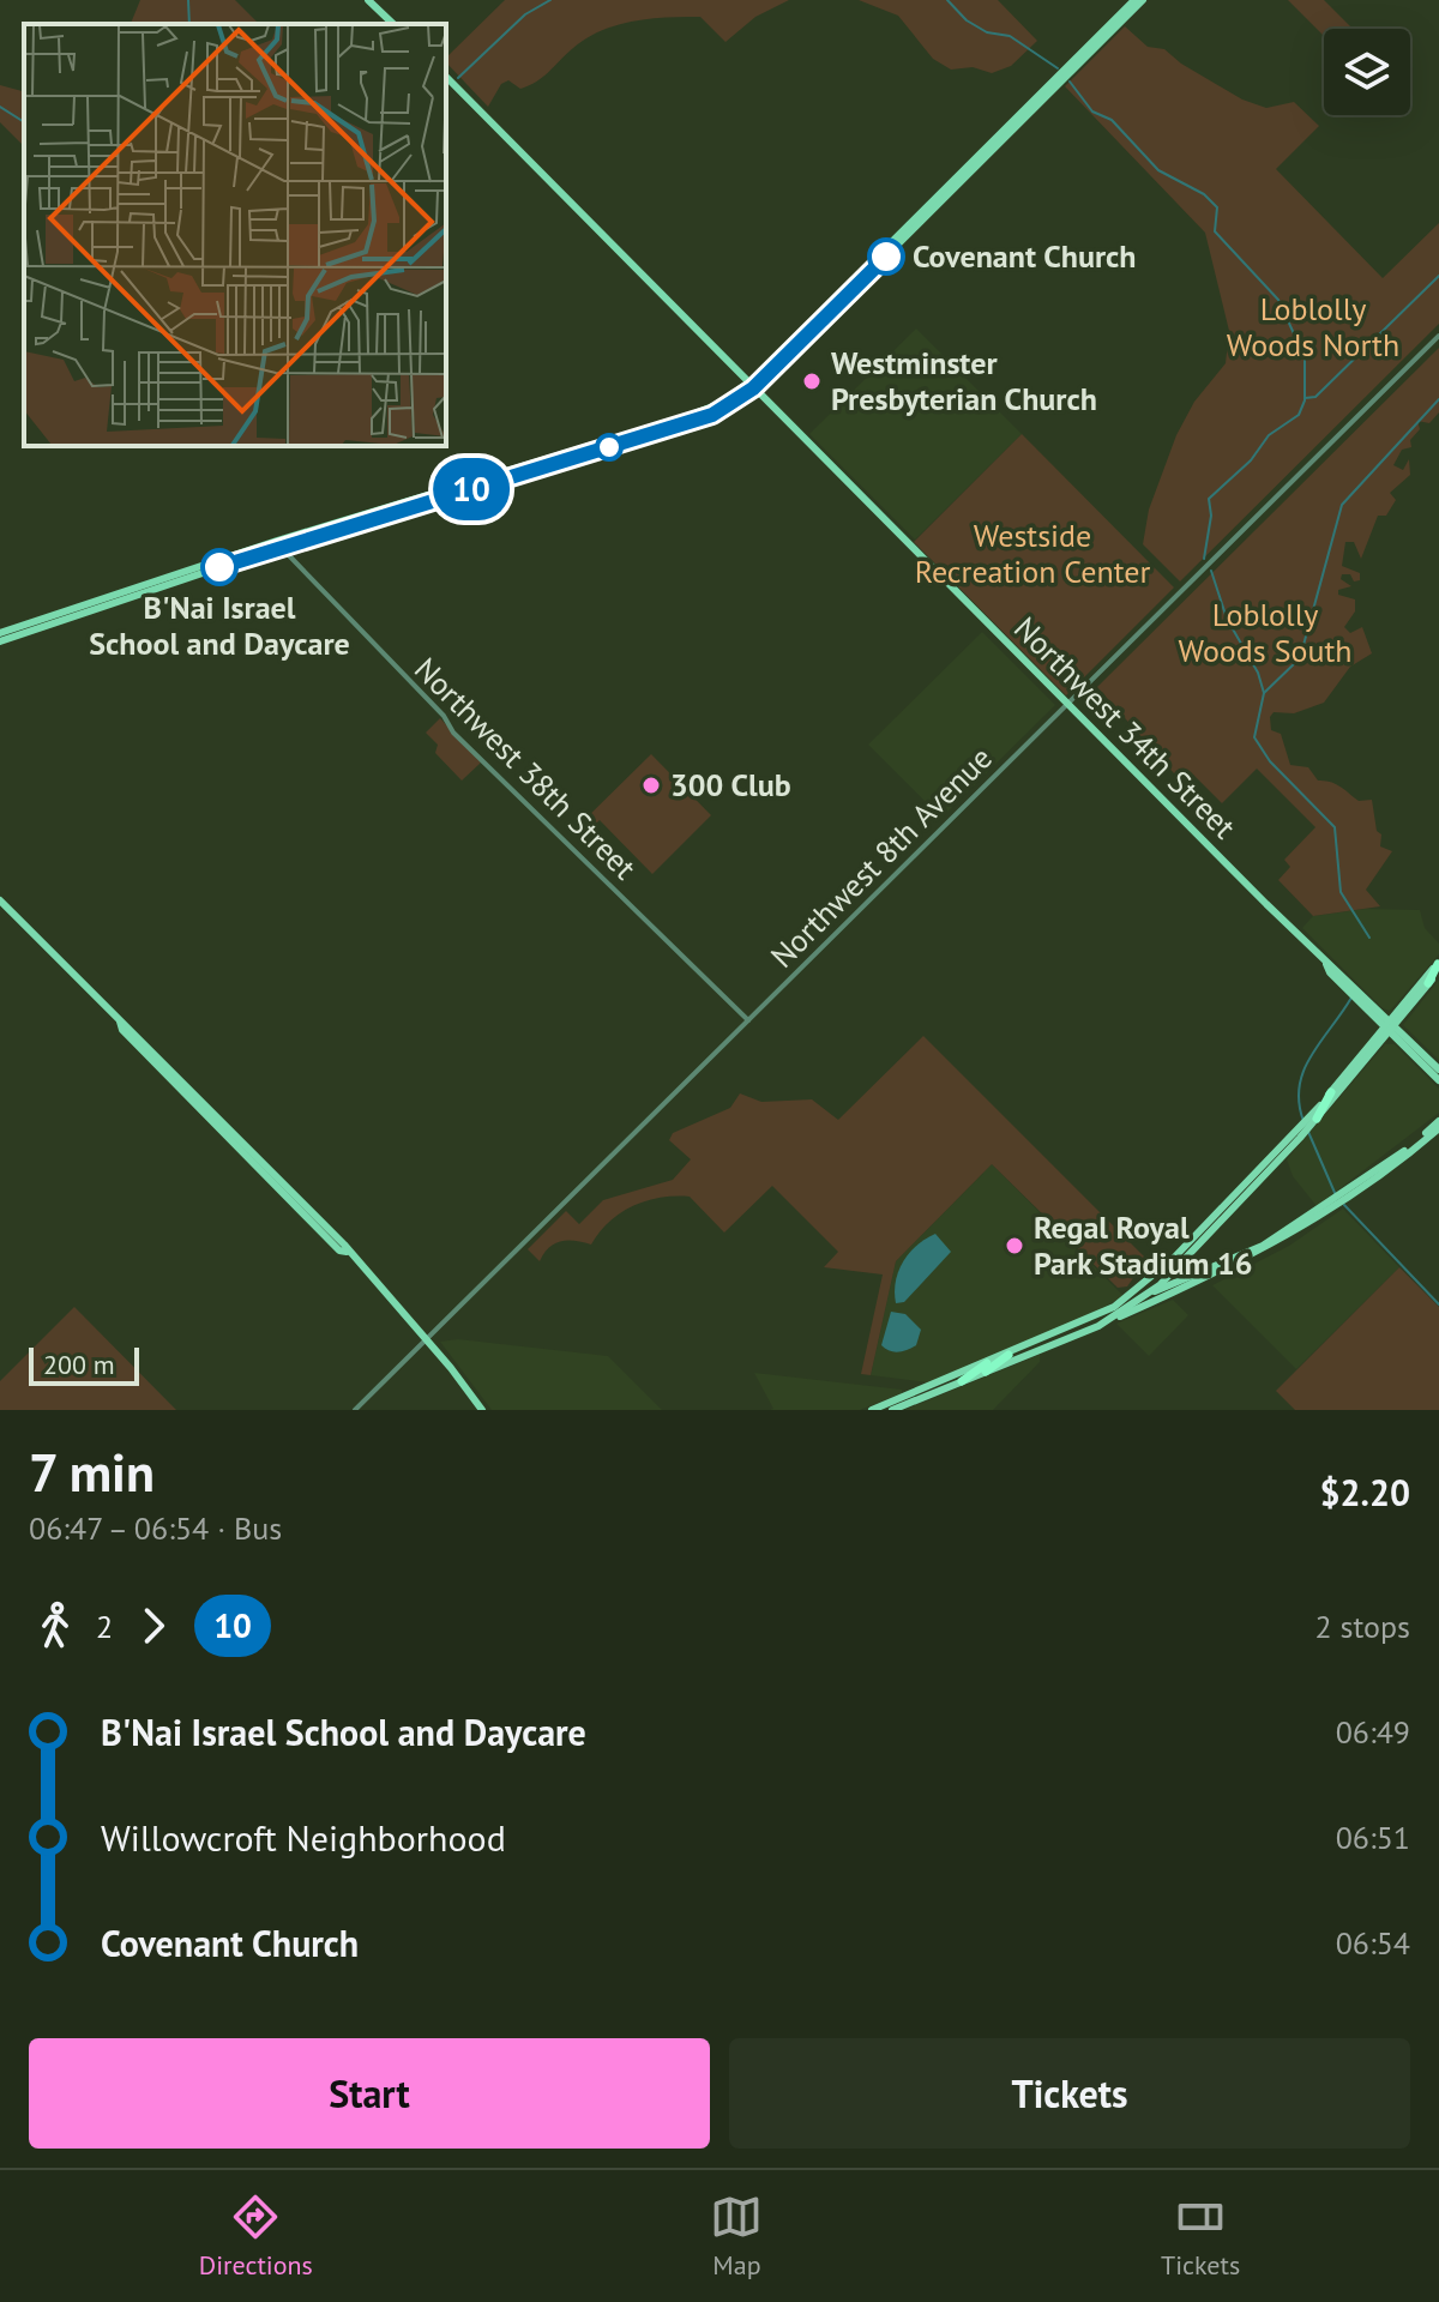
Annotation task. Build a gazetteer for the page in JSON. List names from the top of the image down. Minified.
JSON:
{"streets":{"main road":["Northwest 34th Street"],"street":["Northwest 38th Street","Northwest 8th Avenue"]},"crossings":[["Northwest 34th Street","Northwest 8th Avenue"],["Northwest 38th Street","Northwest 8th Avenue"]],"parks":["Loblolly Woods North","Westside Recreation Center","Loblolly Woods South"],"places":["Covenant Church","Westminster Presbyterian Church","B'Nai Israel School and Daycare","300 Club","Regal Royal Park Stadium 16"],"lines":["bus line 10"],"scale_bar":"200 m","page":{"on_map":"10","scale":"200 m","heading":["7 min","06:47 – 06:54 · Bus","$2.20"],"legs":["2","10","2 stops"],"list":[{"name":"B'Nai Israel School and Daycare","value":"06:49"},{"name":"Willowcroft Neighborhood","value":"06:51"},{"name":"Covenant Church","value":"06:54"}],"buttons":["Start","Tickets"],"tabs":["Directions","Map","Tickets"]}}
